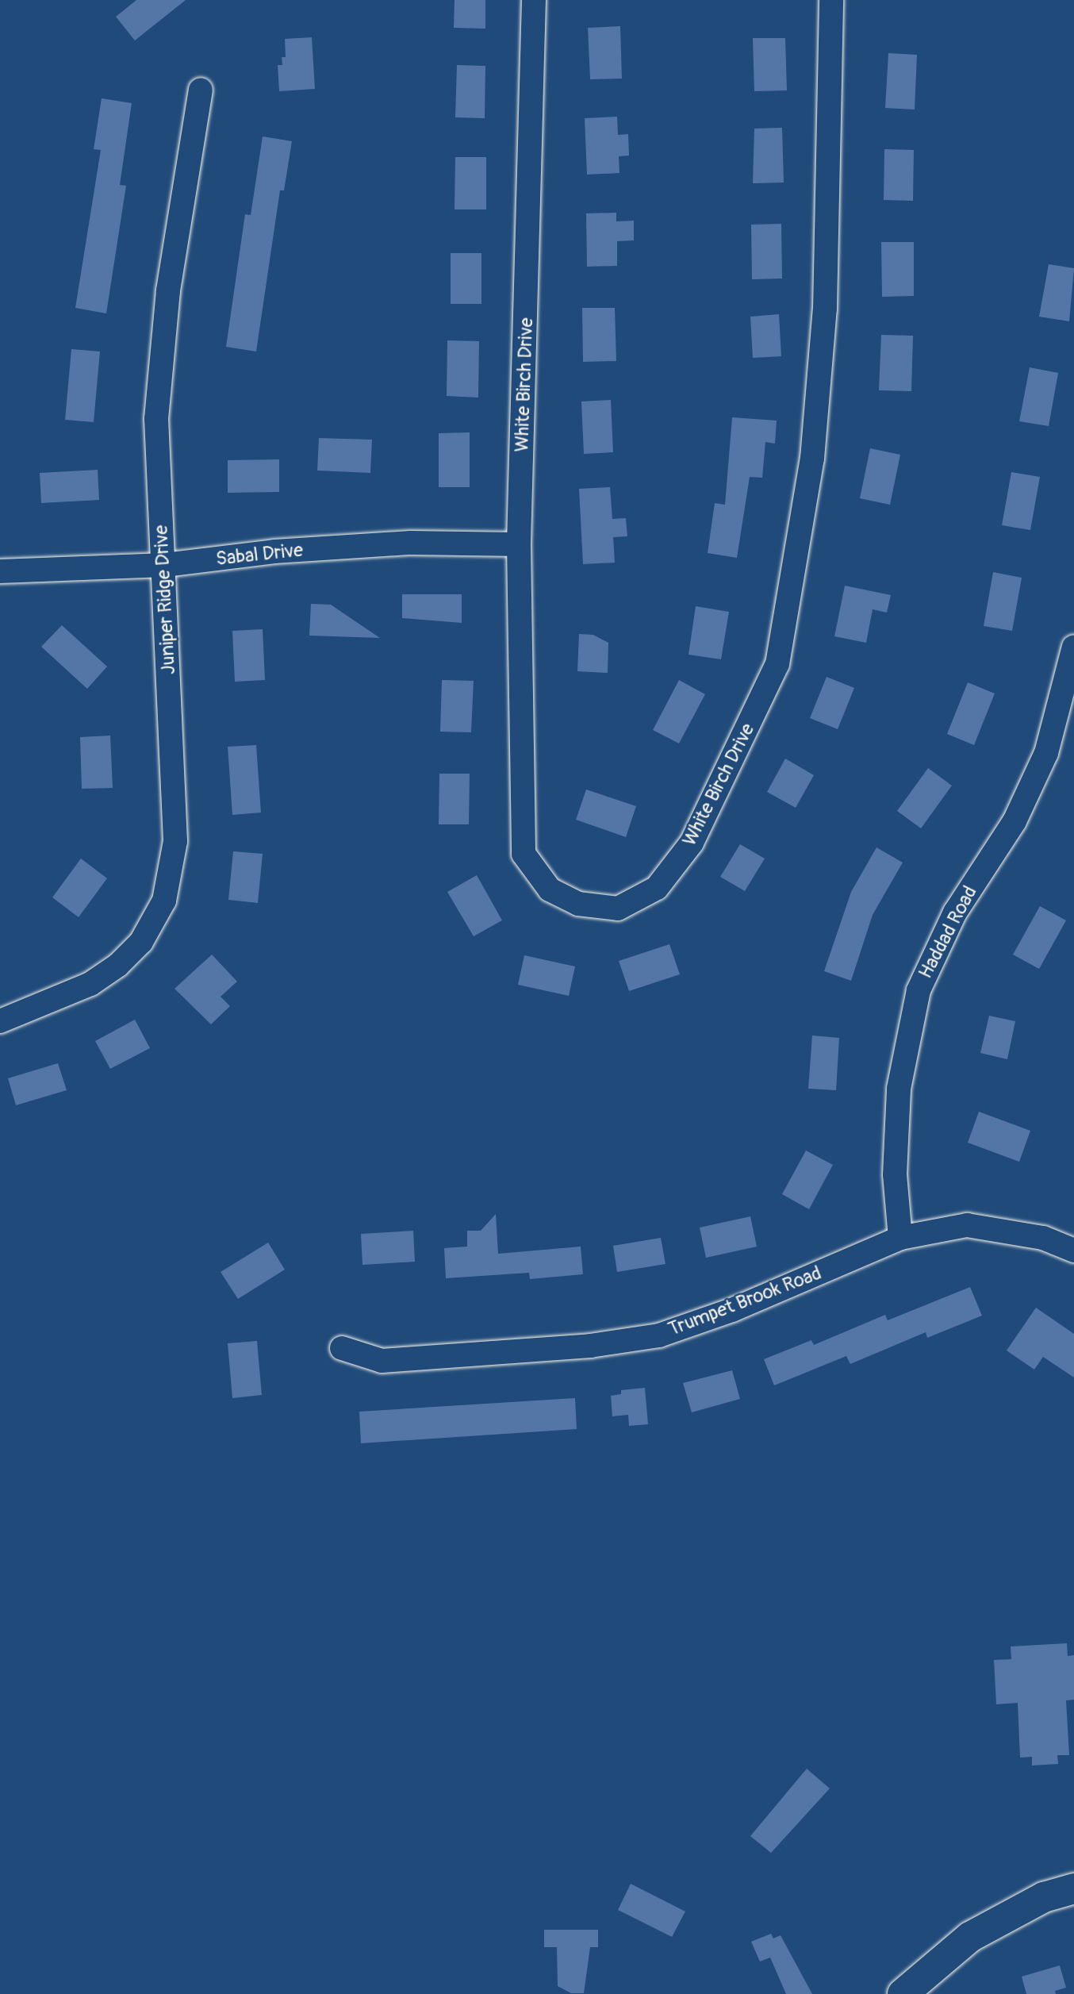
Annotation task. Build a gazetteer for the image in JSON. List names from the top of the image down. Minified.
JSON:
{"streets":{"street":["White Birch Drive","Sabal Drive","Juniper Ridge Drive","Haddad Road","Trumpet Brook Road"]},"crossings":[["White Birch Drive","Sabal Drive"],["Sabal Drive","Juniper Ridge Drive"],["Haddad Road","Trumpet Brook Road"]]}
